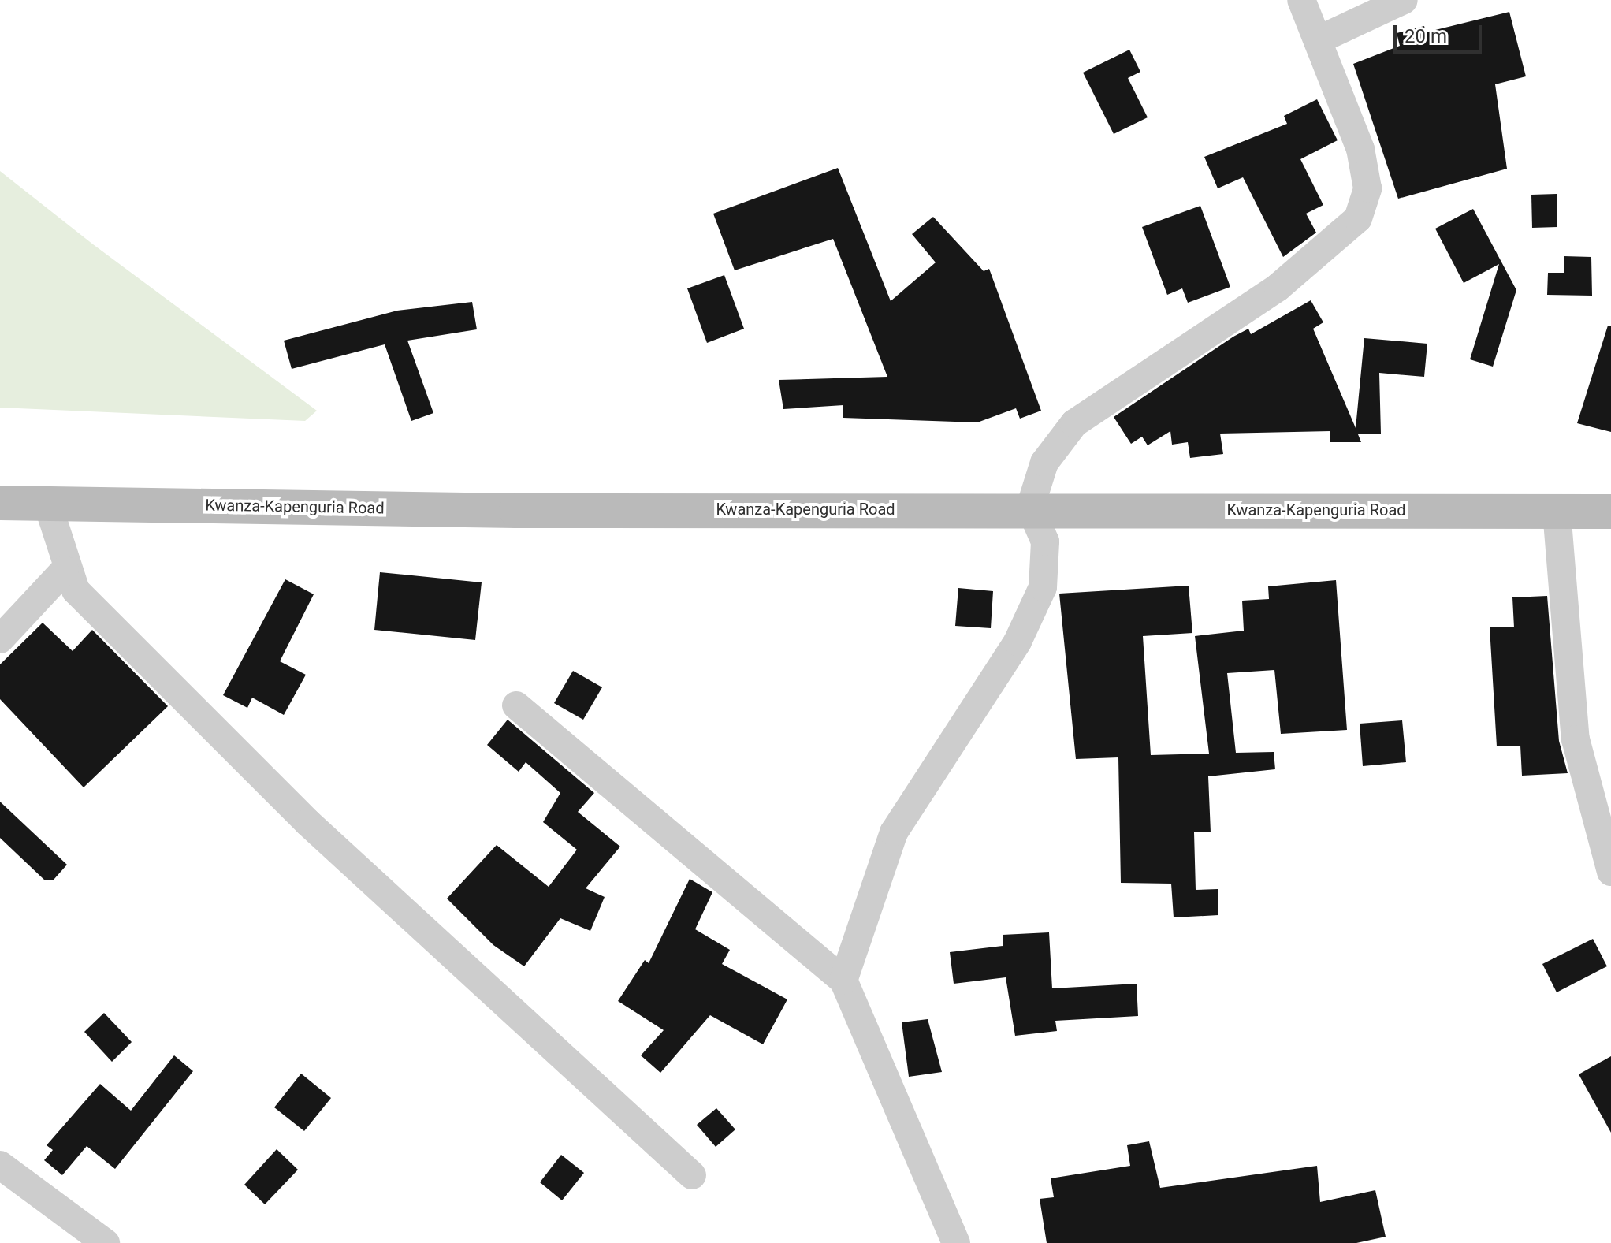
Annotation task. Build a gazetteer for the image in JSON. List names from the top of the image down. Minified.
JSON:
{"streets":{"street":["Kwanza-Kapenguria Road"]},"scale_bar":"20 m"}
